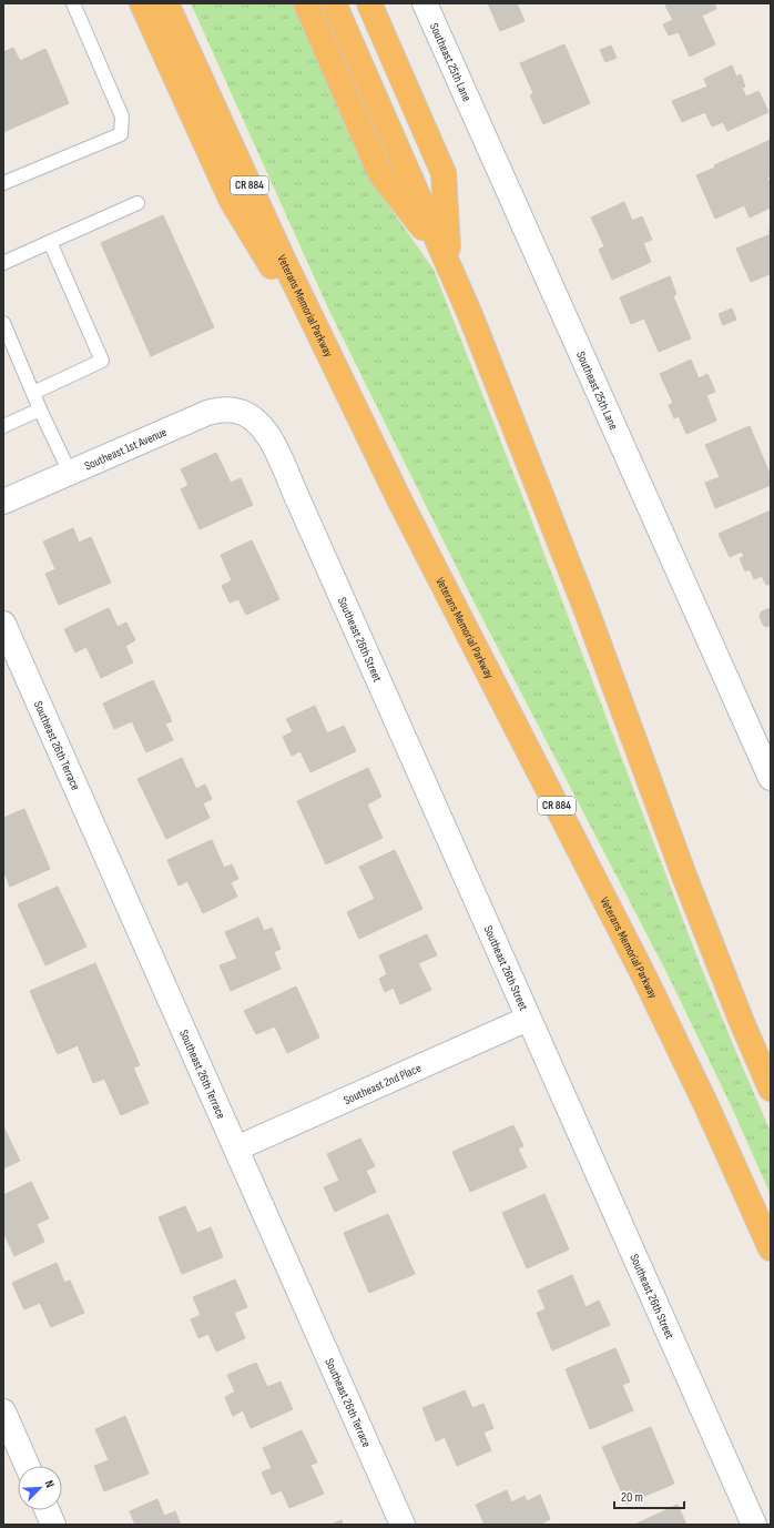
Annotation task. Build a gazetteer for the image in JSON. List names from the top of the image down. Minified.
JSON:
{"streets":{"highway":["CR 884","Veterans Memorial Parkway"],"street":["Southeast 25th Lane","Southeast 1st Avenue","Southeast 26th Street","Southeast 26th Terrace","Southeast 2nd Place"]},"crossings":[["Southeast 1st Avenue","Southeast 26th Street"],["Southeast 26th Street","Southeast 2nd Place"],["Southeast 26th Terrace","Southeast 2nd Place"]],"scale_bar":"20 m","north":"top right"}
